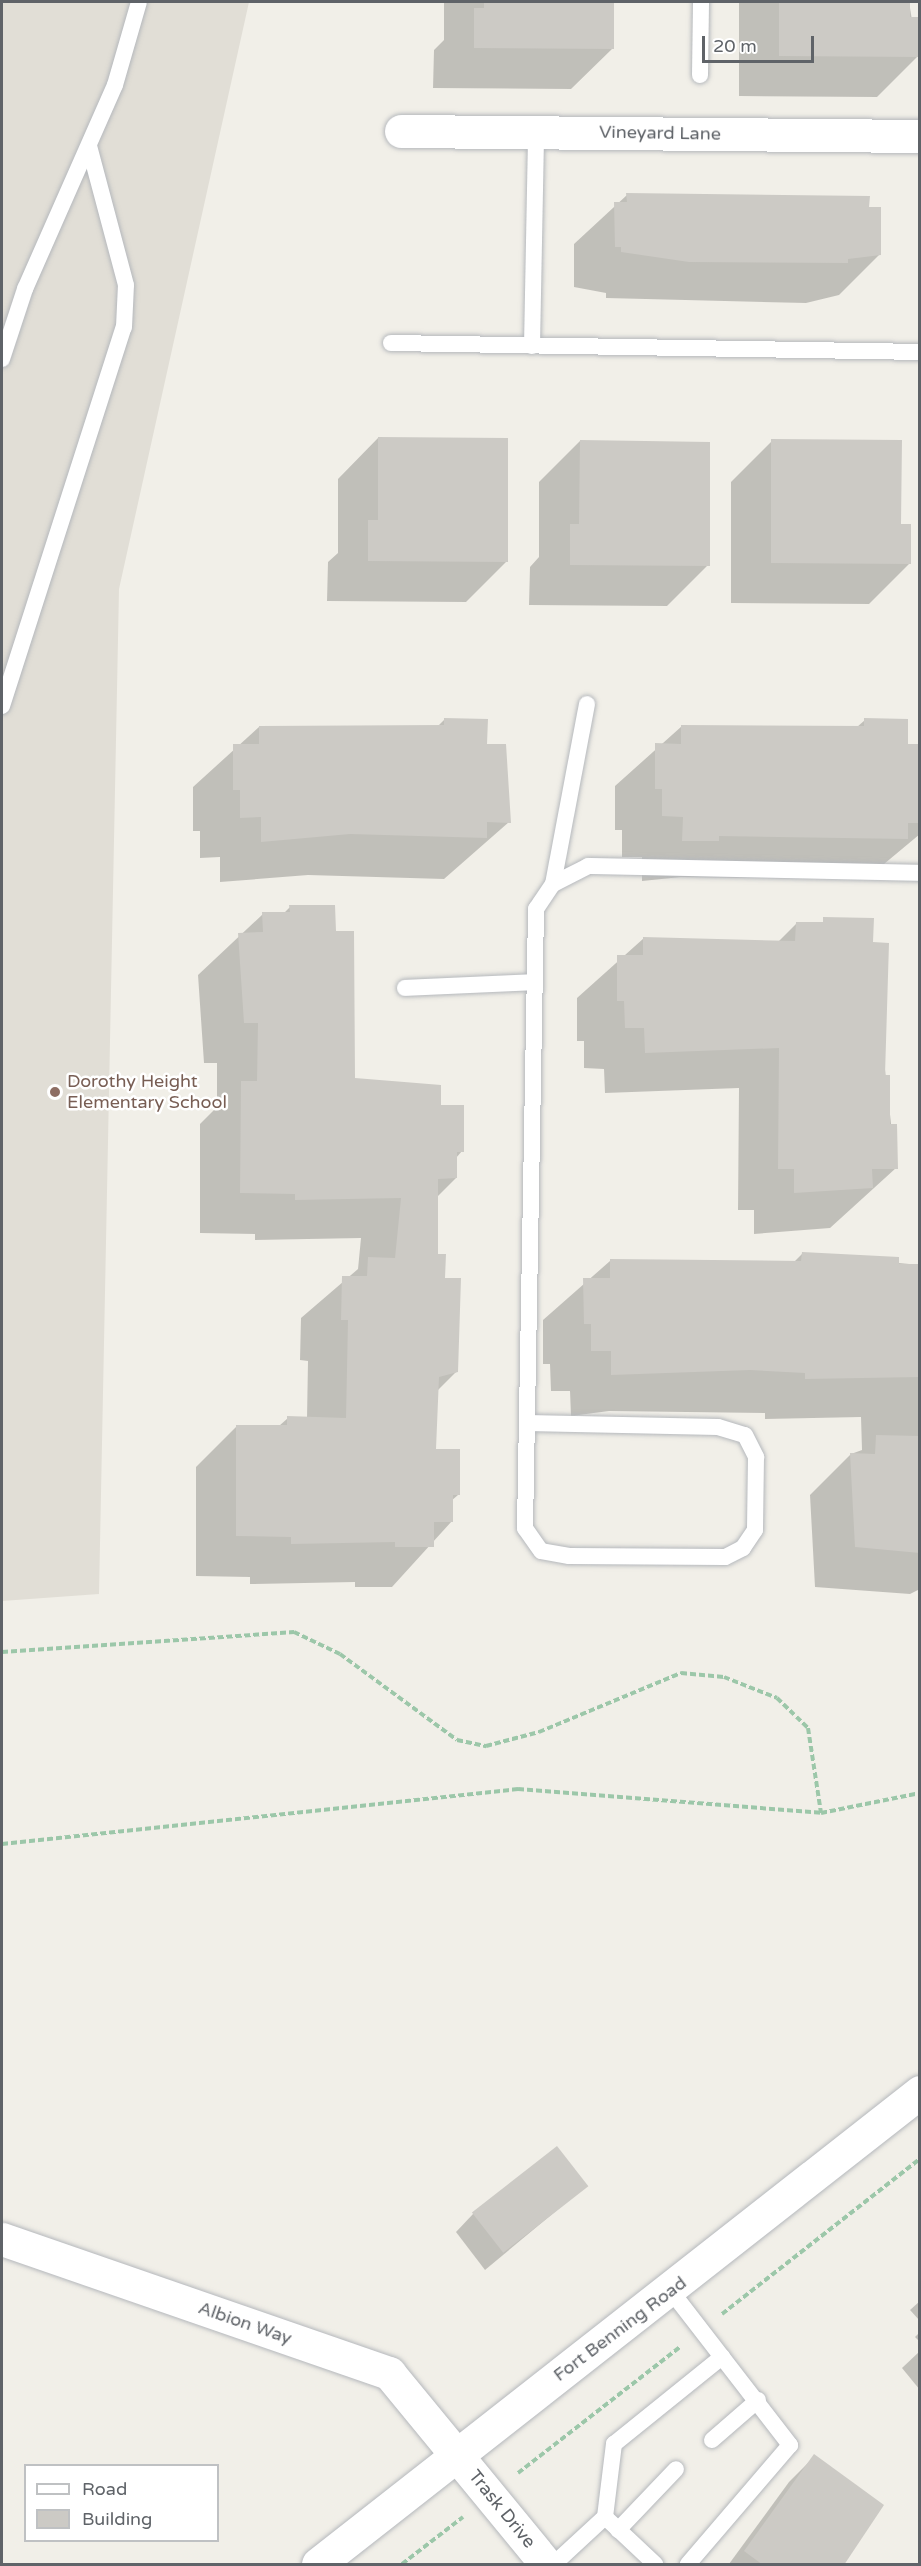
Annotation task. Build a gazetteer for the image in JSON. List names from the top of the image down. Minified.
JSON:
{"streets":{"street":["Vineyard Lane","Albion Way","Fort Benning Road","Trask Drive"]},"crossings":[["Albion Way","Fort Benning Road"],["Albion Way","Trask Drive"],["Fort Benning Road","Trask Drive"]],"places":["Dorothy Height Elementary School"],"legend":["Road","Building"],"scale_bar":"20 m"}
